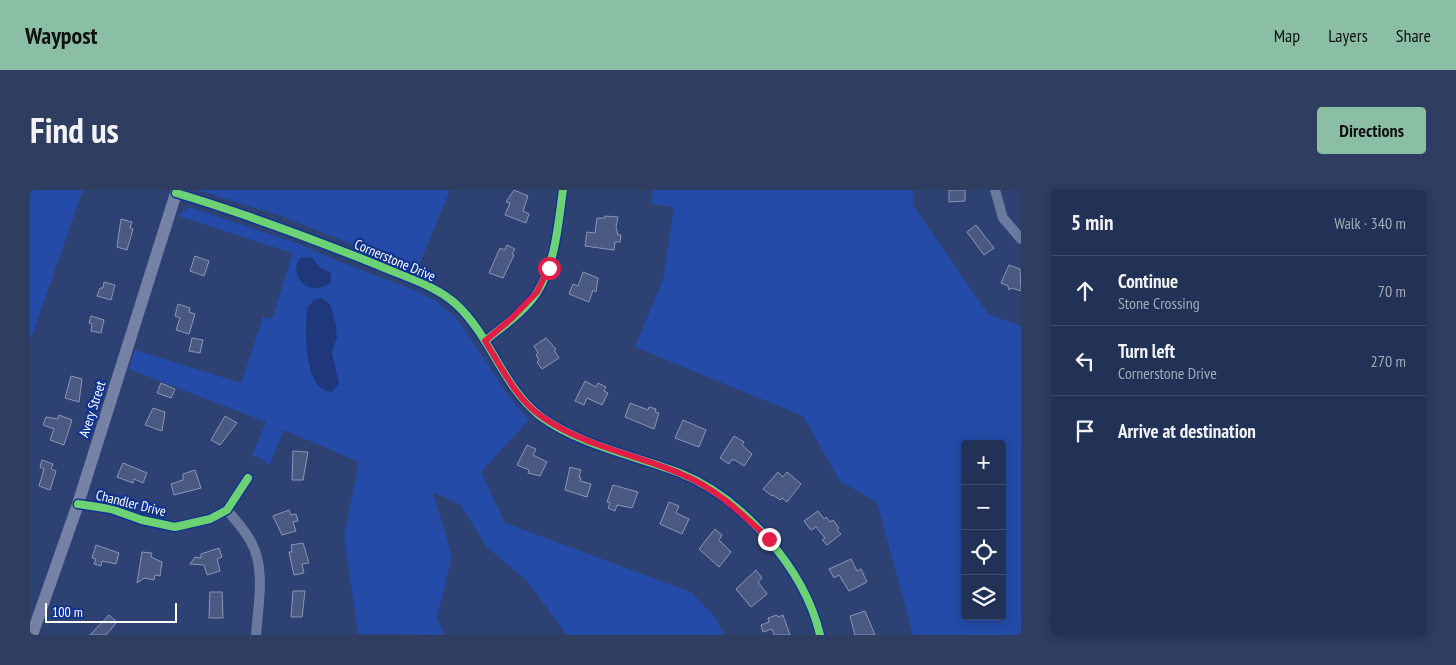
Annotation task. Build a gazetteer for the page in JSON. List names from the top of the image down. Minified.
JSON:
{"streets":{"main road":["Avery Street"],"street":["Cornerstone Drive","Chandler Drive"]},"crossings":[["Cornerstone Drive","Avery Street"],["Avery Street","Chandler Drive"]],"scale_bar":"100 m","page":{"header":"Waypost","nav":["Map","Layers","Share"],"title":"Find us","buttons":"Directions","heading":["5 min","Walk · 340 m"],"list":[["Continue","Stone Crossing","70 m"],["Turn left","Cornerstone Drive","270 m"],"Arrive at destination"],"map_buttons":["+","−"],"scale":"100 m"}}
